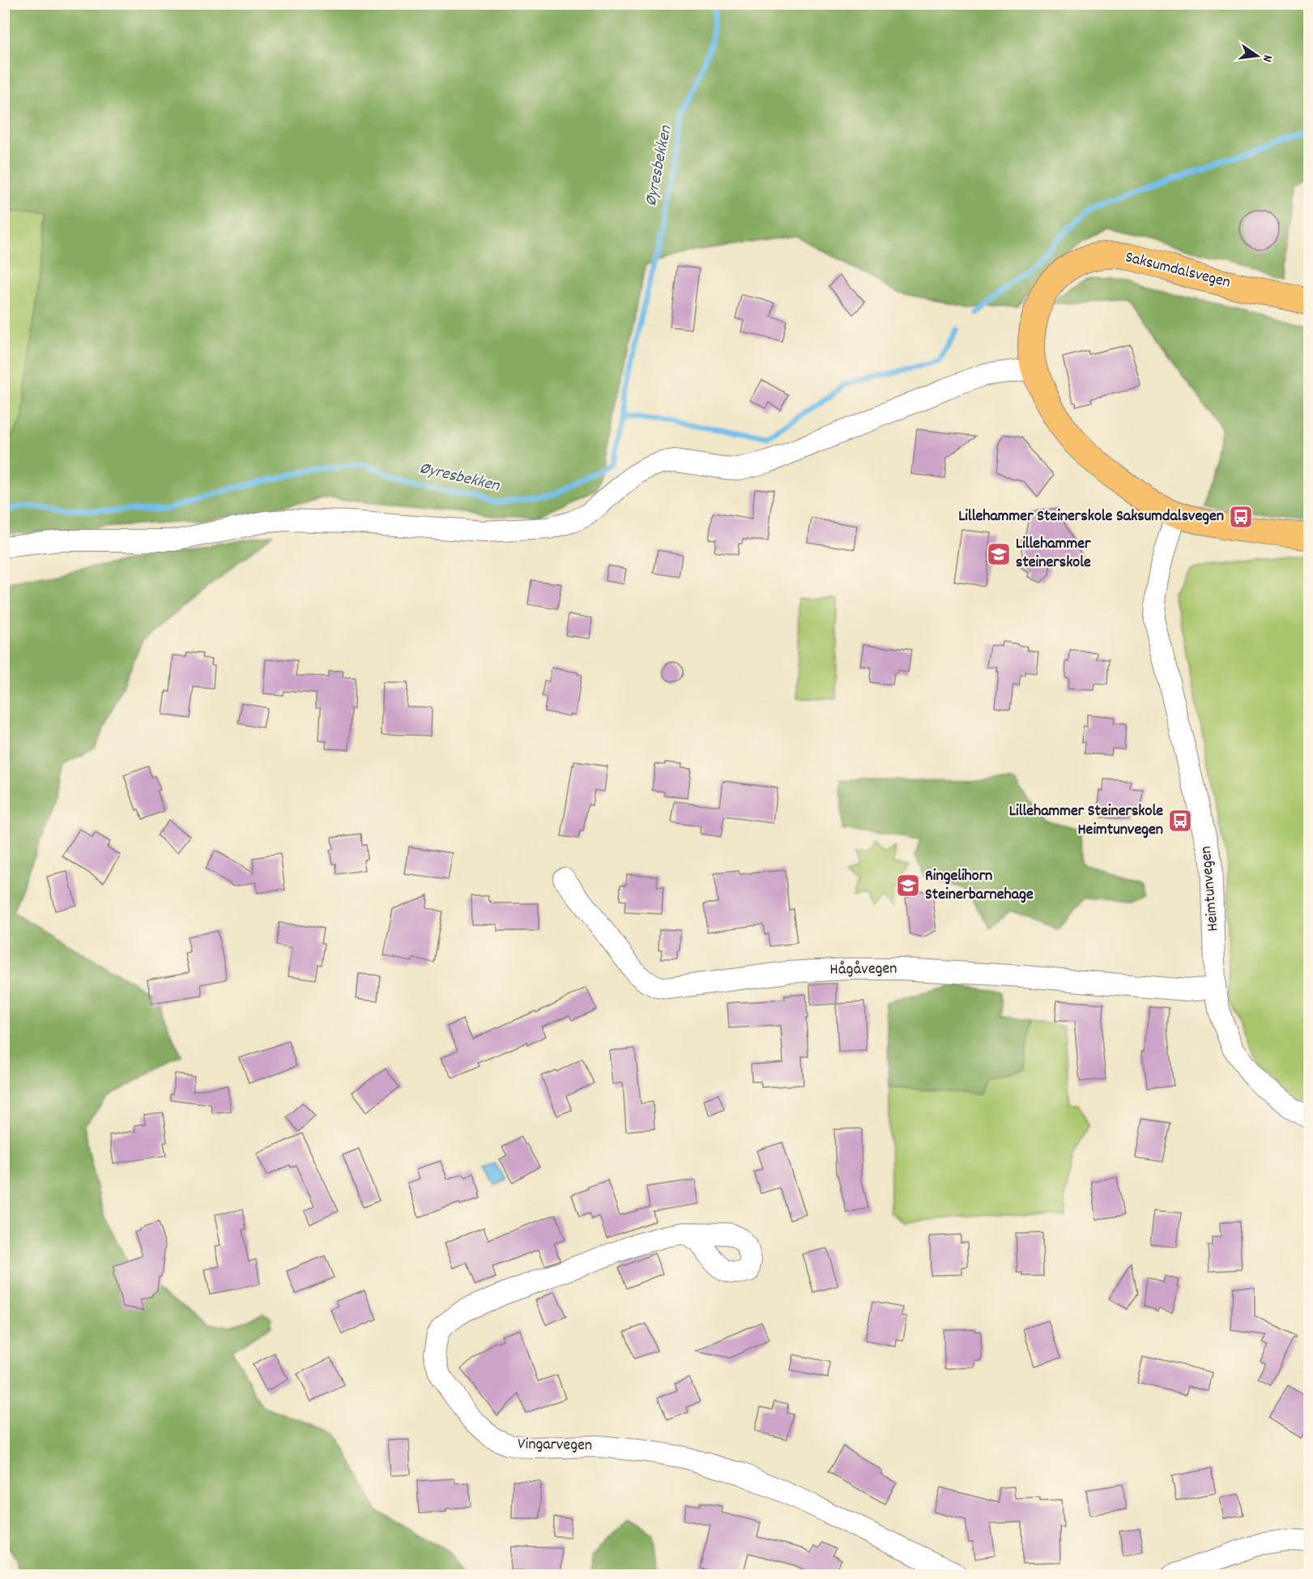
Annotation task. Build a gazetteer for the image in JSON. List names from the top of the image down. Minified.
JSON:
{"streets":{"main road":["Saksumdalsvegen"],"street":["Heimtunvegen","Hågåvegen","Vingarvegen"]},"crossings":[["Saksumdalsvegen","Heimtunvegen"],["Heimtunvegen","Hågåvegen"]],"water":["Øyresbekken"],"places":{"bus stop":["Lillehammer Steinerskole Saksumdalsvegen","Lillehammer Steinerskole Heimtunvegen"],"school or university":["Lillehammer steinerskole","Ringelihorn Steinerbarnehage"]},"north":"right"}
